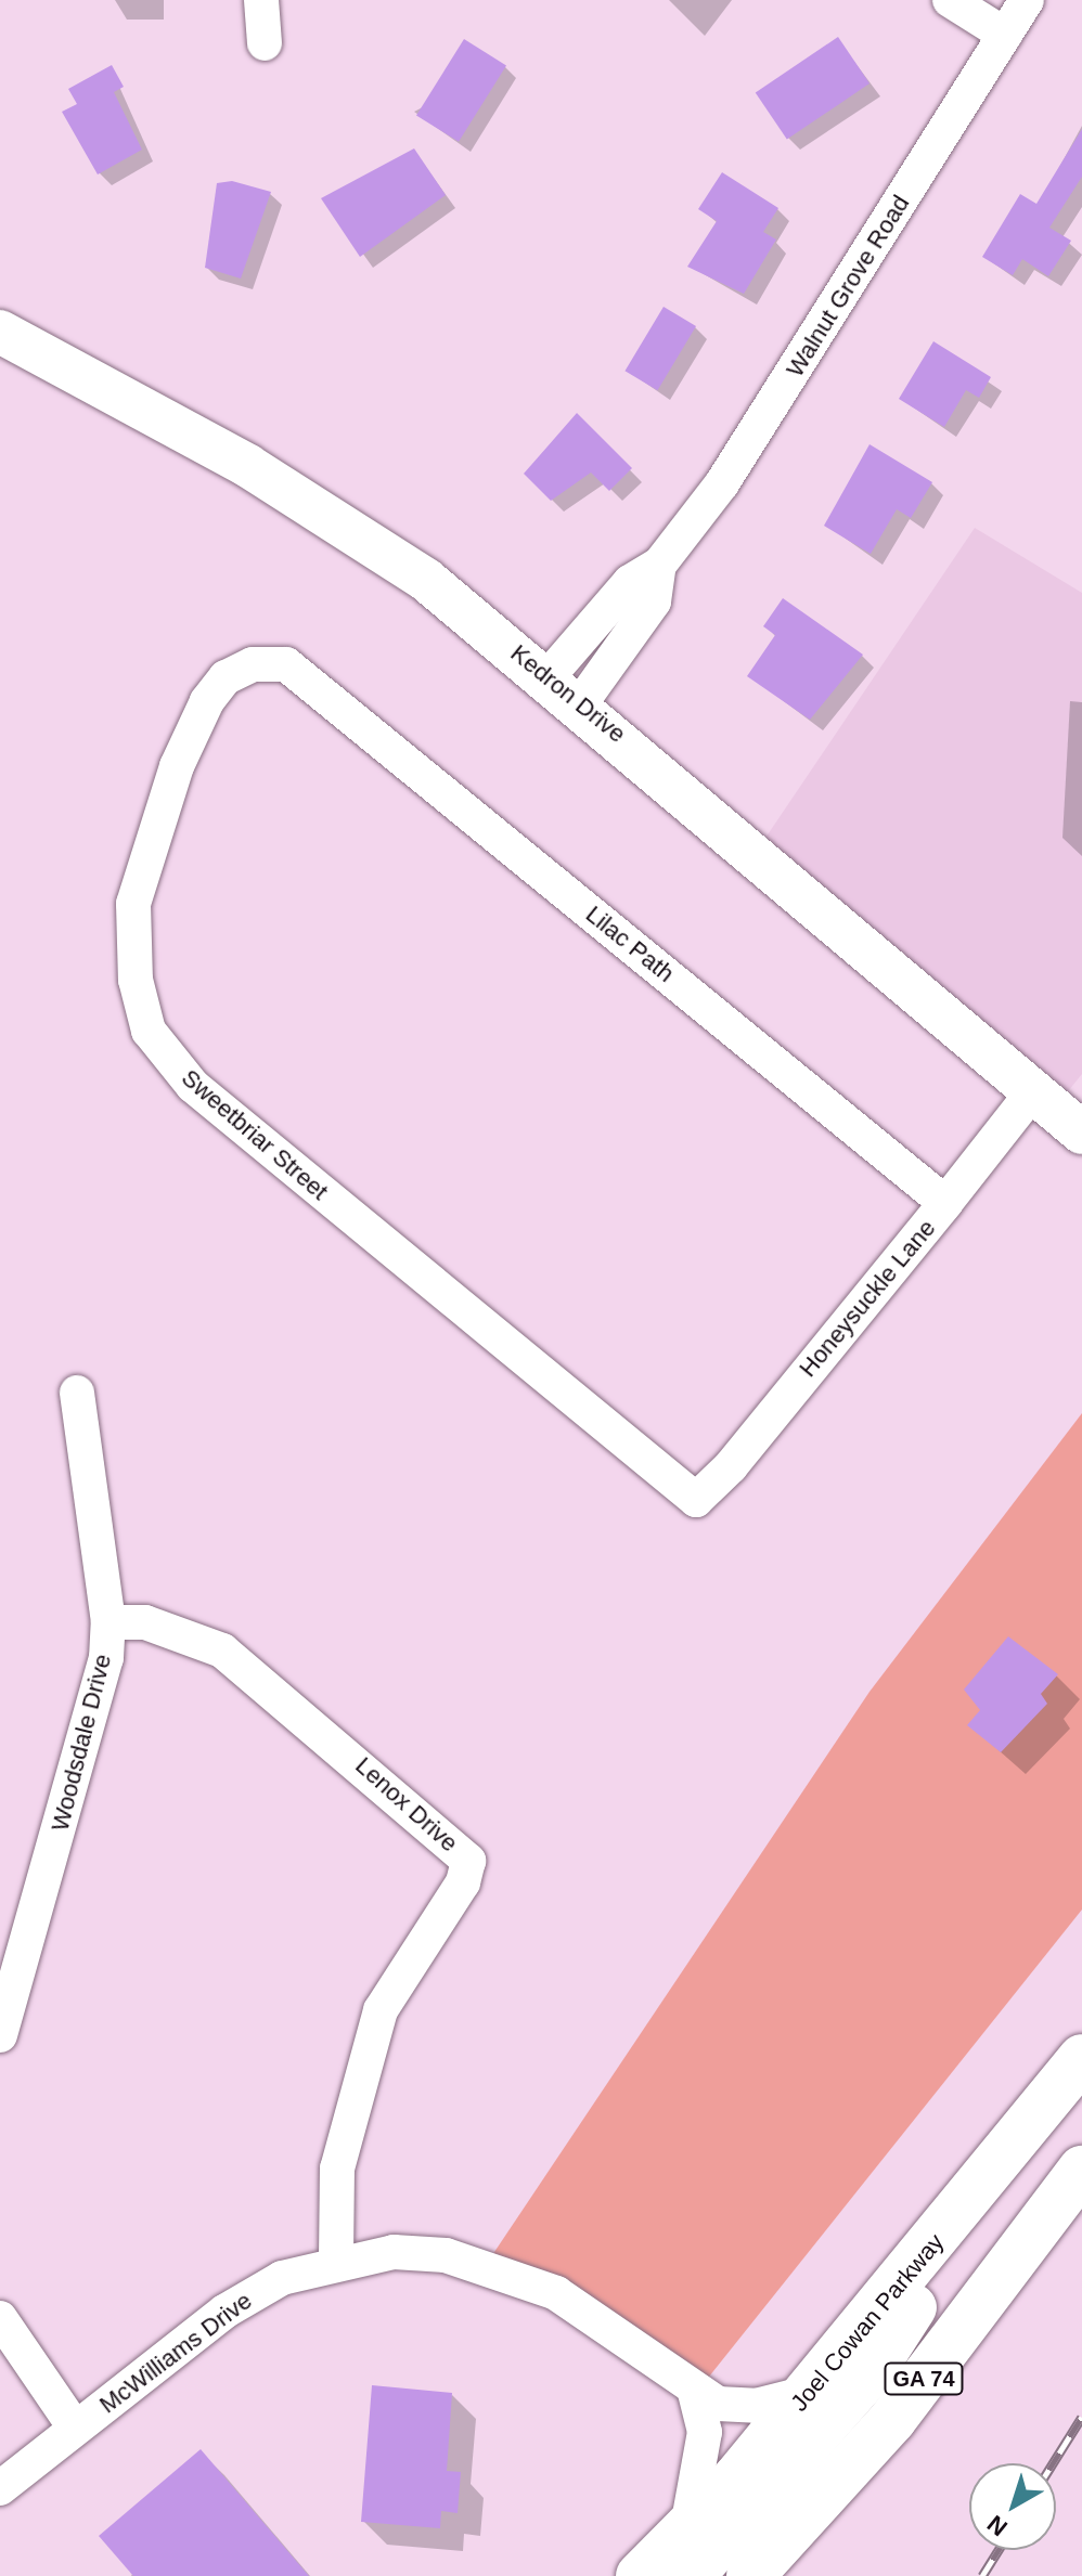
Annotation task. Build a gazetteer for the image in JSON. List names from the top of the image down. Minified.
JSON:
{"streets":{"main road":["Joel Cowan Parkway","GA 74"],"street":["Walnut Grove Road","Kedron Drive","Lilac Path","Sweetbriar Street","Honeysuckle Lane","Woodsdale Drive","Lenox Drive","McWilliams Drive"]},"crossings":[["Walnut Grove Road","Kedron Drive"],["Kedron Drive","Honeysuckle Lane"],["Lilac Path","Sweetbriar Street"],["Lilac Path","Honeysuckle Lane"],["Sweetbriar Street","Honeysuckle Lane"],["Woodsdale Drive","Lenox Drive"],["Lenox Drive","McWilliams Drive"],["Joel Cowan Parkway","McWilliams Drive"]],"north":"bottom left"}
